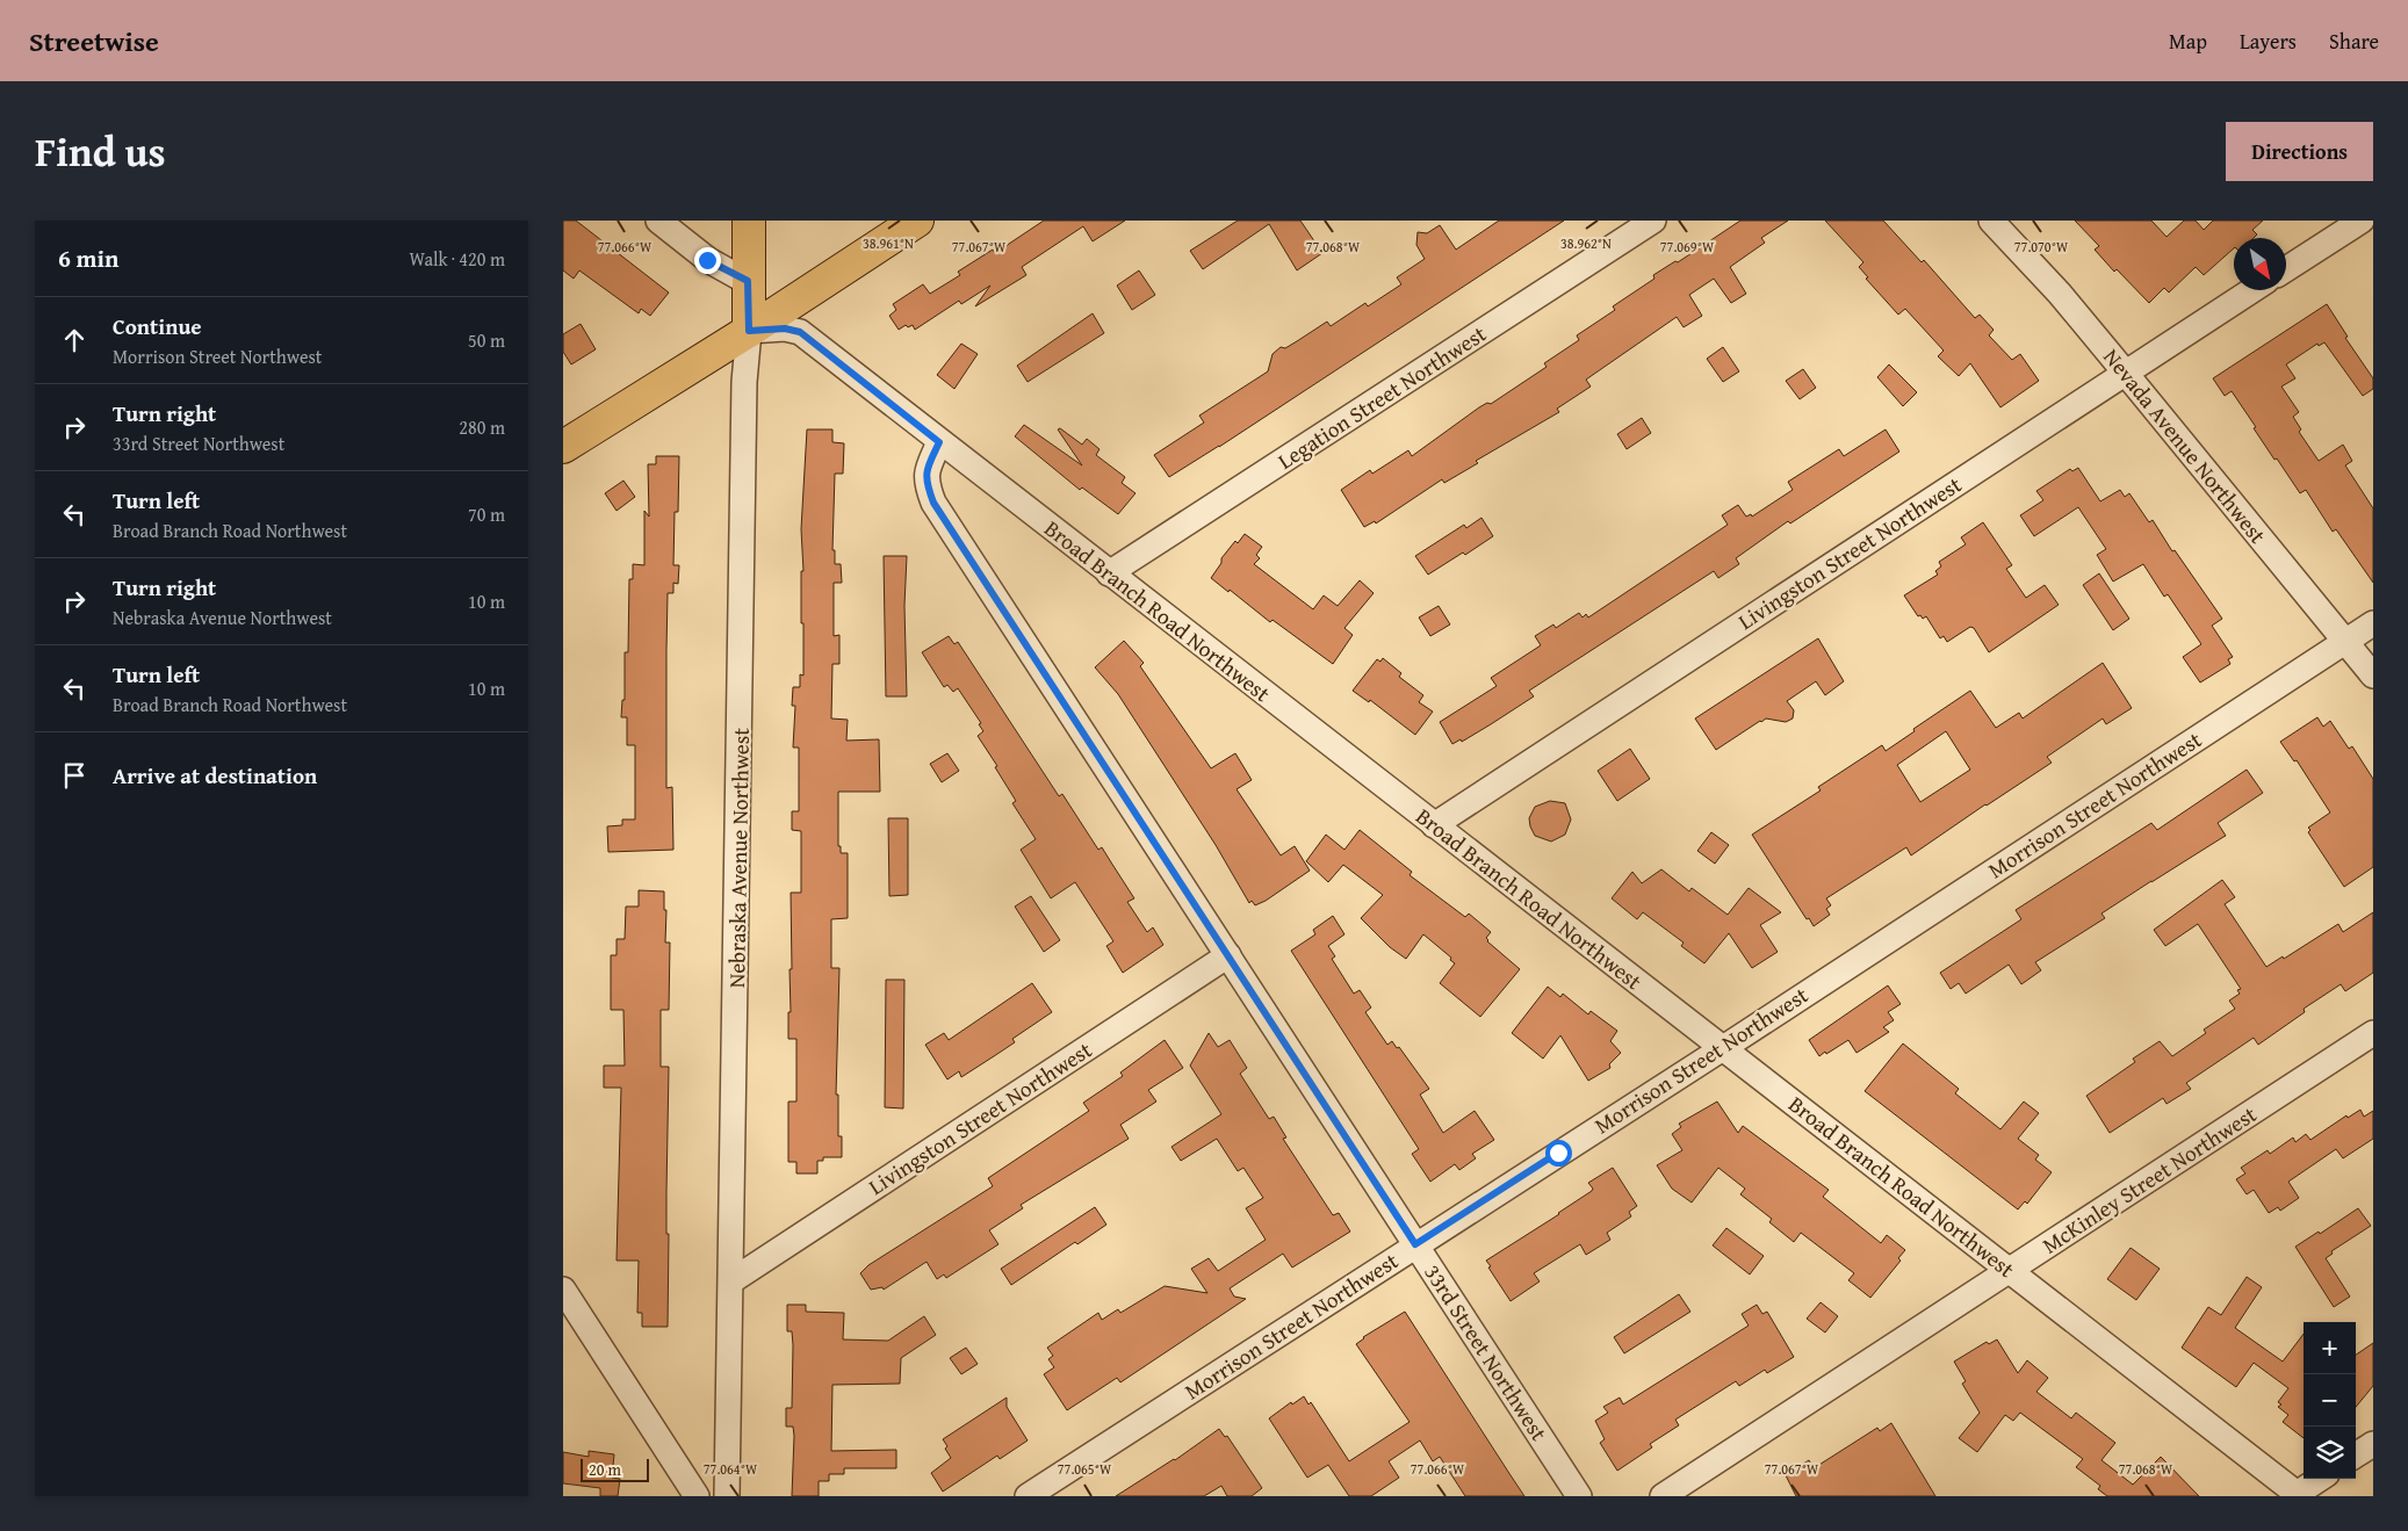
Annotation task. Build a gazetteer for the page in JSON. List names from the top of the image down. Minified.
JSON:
{"streets":{"main road":["Nebraska Avenue Northwest"],"street":["Legation Street Northwest","Nevada Avenue Northwest","Livingston Street Northwest","Broad Branch Road Northwest","Morrison Street Northwest","McKinley Street Northwest","33rd Street Northwest"]},"crossings":[["Legation Street Northwest","Broad Branch Road Northwest"],["Nevada Avenue Northwest","Livingston Street Northwest"],["Nevada Avenue Northwest","Morrison Street Northwest"],["Livingston Street Northwest","Broad Branch Road Northwest"],["Livingston Street Northwest","Nebraska Avenue Northwest"],["Livingston Street Northwest","33rd Street Northwest"],["Broad Branch Road Northwest","Morrison Street Northwest"],["Broad Branch Road Northwest","Nebraska Avenue Northwest"],["Broad Branch Road Northwest","McKinley Street Northwest"],["Broad Branch Road Northwest","33rd Street Northwest"],["Morrison Street Northwest","33rd Street Northwest"]],"scale_bar":"20 m","north":"bottom right","page":{"header":"Streetwise","nav":["Map","Layers","Share"],"title":"Find us","buttons":"Directions","heading":["6 min","Walk · 420 m"],"list":[["Continue","Morrison Street Northwest","50 m"],["Turn right","33rd Street Northwest","280 m"],["Turn left","Broad Branch Road Northwest","70 m"],["Turn right","Nebraska Avenue Northwest","10 m"],["Turn left","Broad Branch Road Northwest","10 m"],"Arrive at destination"],"map_buttons":["+","−"],"scale":"20 m"},"coordinates":["38.962°N","38.961°N","77.066°W","77.067°W","77.068°W","77.070°W","77.069°W","77.064°W","77.065°W"]}
